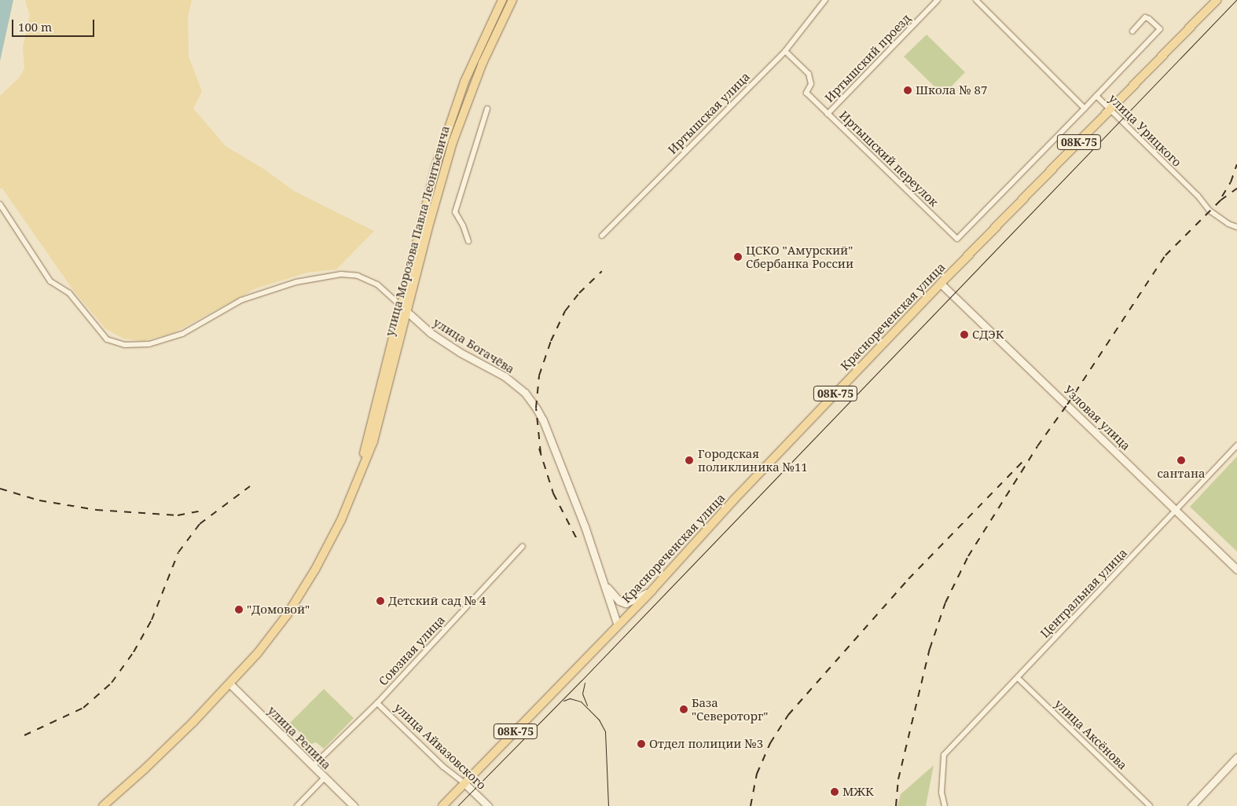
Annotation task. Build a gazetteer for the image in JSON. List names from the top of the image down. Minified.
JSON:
{"streets":{"main road":["08К-75","улица Морозова Павла Леонтьевича","Краснореченская улица"],"street":["Иртышский проезд","Иртышская улица","улица Урицкого","Иртышский переулок","улица Богачёва","Узловая улица","Центральная улица","Союзная улица","улица Аксёнова","улица Репина","улица Айвазовского"]},"crossings":[["Иртышский проезд","Иртышский переулок"],["Иртышская улица","Иртышский переулок"],["улица Урицкого","Иртышский переулок"],["улица Урицкого","Краснореченская улица"],["улица Морозова Павла Леонтьевича","улица Богачёва"],["улица Морозова Павла Леонтьевича","улица Репина"],["Краснореченская улица","улица Богачёва"],["Краснореченская улица","Узловая улица"],["Краснореченская улица","улица Айвазовского"],["Узловая улица","Центральная улица"],["Центральная улица","улица Аксёнова"],["Союзная улица","улица Репина"],["Союзная улица","улица Айвазовского"]],"places":["Школа № 87","ЦСКО \"Амурский\" Сбербанка России","СДЭК","Городская поликлиника №11","сантана","Детский сад № 4","\"Домовой\"","База \"Североторг\"","Отдел полиции №3","МЖК"],"scale_bar":"100 m"}
